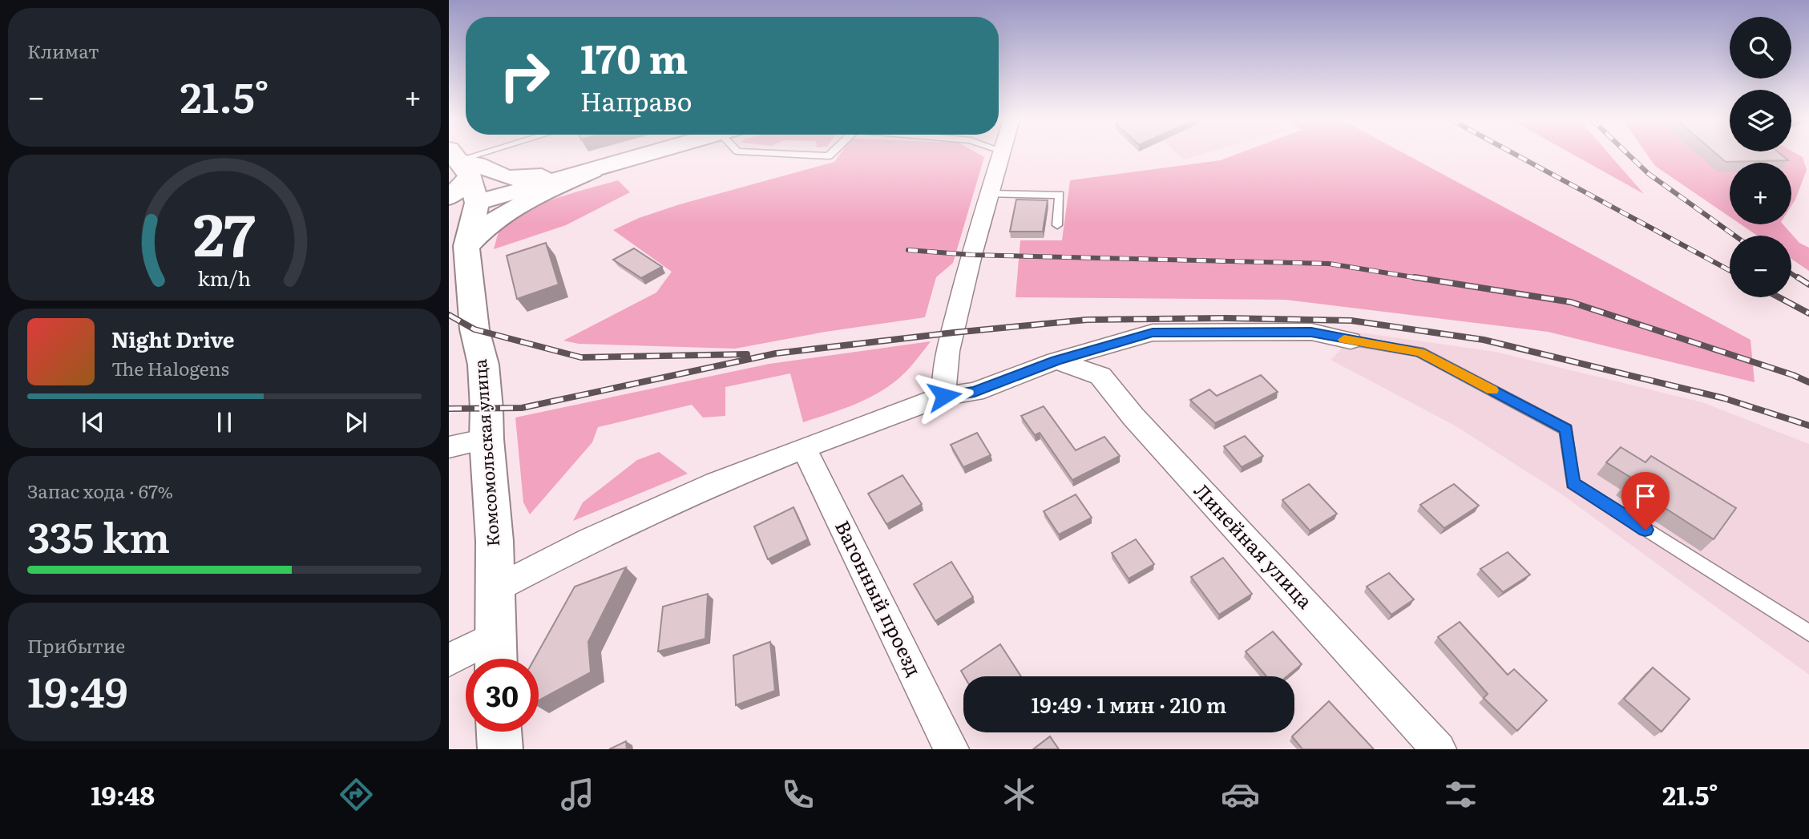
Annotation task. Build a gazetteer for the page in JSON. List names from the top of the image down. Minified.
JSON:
{"streets":{"main road":["Комсомольская улица"],"street":["Линейная улица","Вагонный проезд"]},"page":{"tile":["Климат",["Запас хода · 67%","335 km"],["Прибытие","19:49"]],"map_buttons":["+","−"],"turn":["170 m","Направо"],"heat":["−","21.5°","+"],"song":["Night Drive","The Halogens"],"limit":"30","trip":"19:49 · 1 мин · 210 m","tabs":["19:48","21.5°"],"gauge":["27","km/h"]}}
